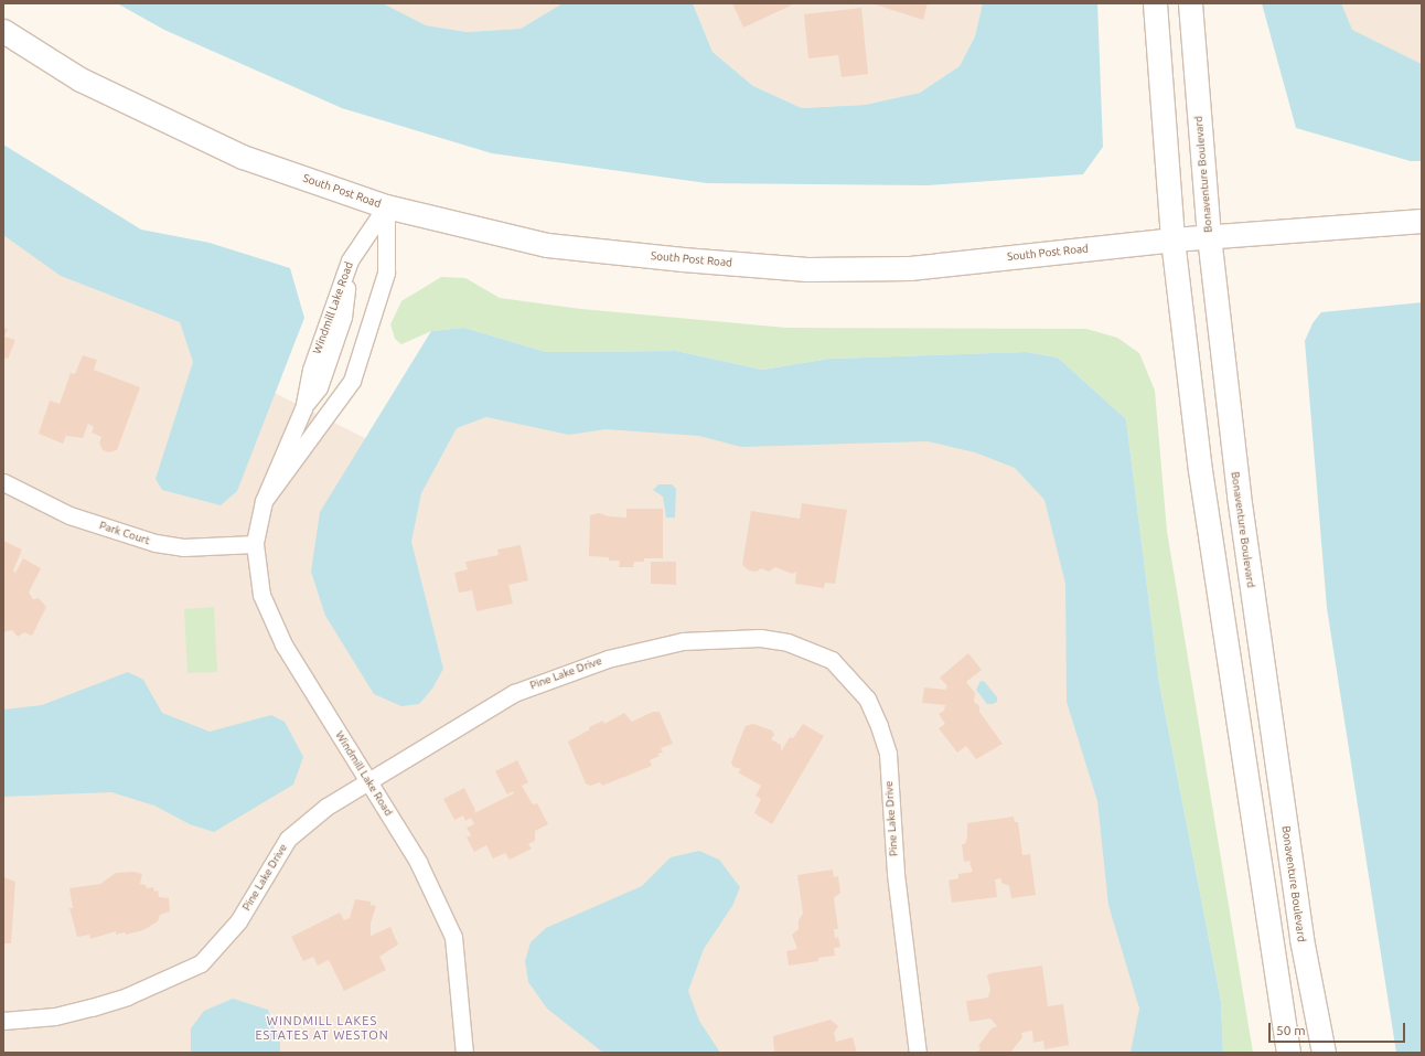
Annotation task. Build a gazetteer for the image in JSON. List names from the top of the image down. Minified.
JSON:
{"streets":{"main road":["Bonaventure Boulevard","South Post Road"],"street":["Windmill Lake Road","Park Court","Pine Lake Drive"]},"crossings":[["Bonaventure Boulevard","South Post Road"],["South Post Road","Windmill Lake Road"],["Windmill Lake Road","Park Court"],["Windmill Lake Road","Pine Lake Drive"]],"districts":["WINDMILL LAKES ESTATES AT WESTON"],"scale_bar":"50 m"}
